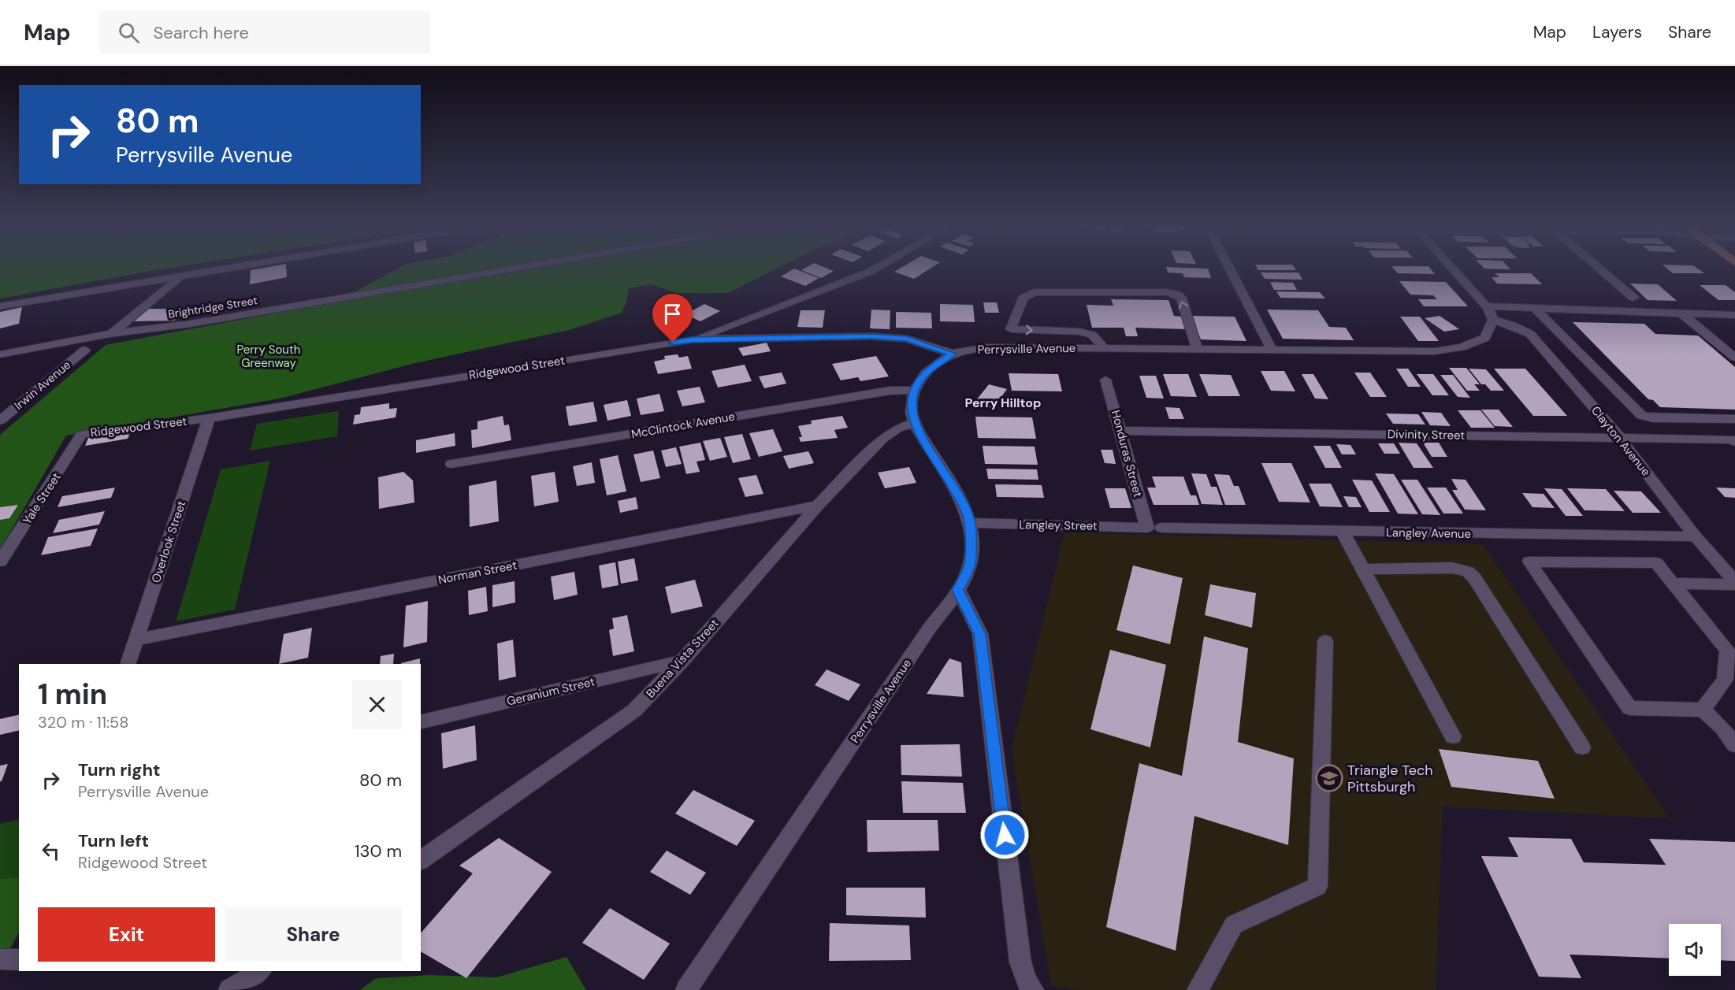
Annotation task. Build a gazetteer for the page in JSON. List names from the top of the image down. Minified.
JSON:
{"streets":{"street":["Brightridge Street","Perrysville Avenue","Ridgewood Street","Irwin Avenue","McClintock Avenue","Divinity Street","Clayton Avenue","Honduras Street","Yale Street","Langley Street","Langley Avenue","Overlook Street","Norman Street","Buena Vista Street","Geranium Street"]},"crossings":[["Perrysville Avenue","Ridgewood Street"],["Perrysville Avenue","McClintock Avenue"],["Perrysville Avenue","Clayton Avenue"],["Perrysville Avenue","Langley Street"],["Perrysville Avenue","Buena Vista Street"],["Ridgewood Street","Yale Street"],["Ridgewood Street","Overlook Street"],["Divinity Street","Clayton Avenue"],["Divinity Street","Honduras Street"],["Clayton Avenue","Langley Avenue"],["Honduras Street","Langley Street"],["Honduras Street","Langley Avenue"],["Langley Street","Langley Avenue"],["Overlook Street","Norman Street"],["Norman Street","Buena Vista Street"],["Buena Vista Street","Geranium Street"]],"districts":["Perry Hilltop"],"parks":["Perry South Greenway"],"places":{"school or university":["Triangle Tech Pittsburgh"]},"page":{"header":"Map","search":"Search here","nav":["Map","Layers","Share"],"turn":["80 m","Perrysville Avenue"],"heading":["1 min","320 m · 11:58"],"list":[{"name":"Turn right","note":"Perrysville Avenue","value":"80 m"},{"name":"Turn left","note":"Ridgewood Street","value":"130 m"}],"buttons":["Exit","Share"]}}
